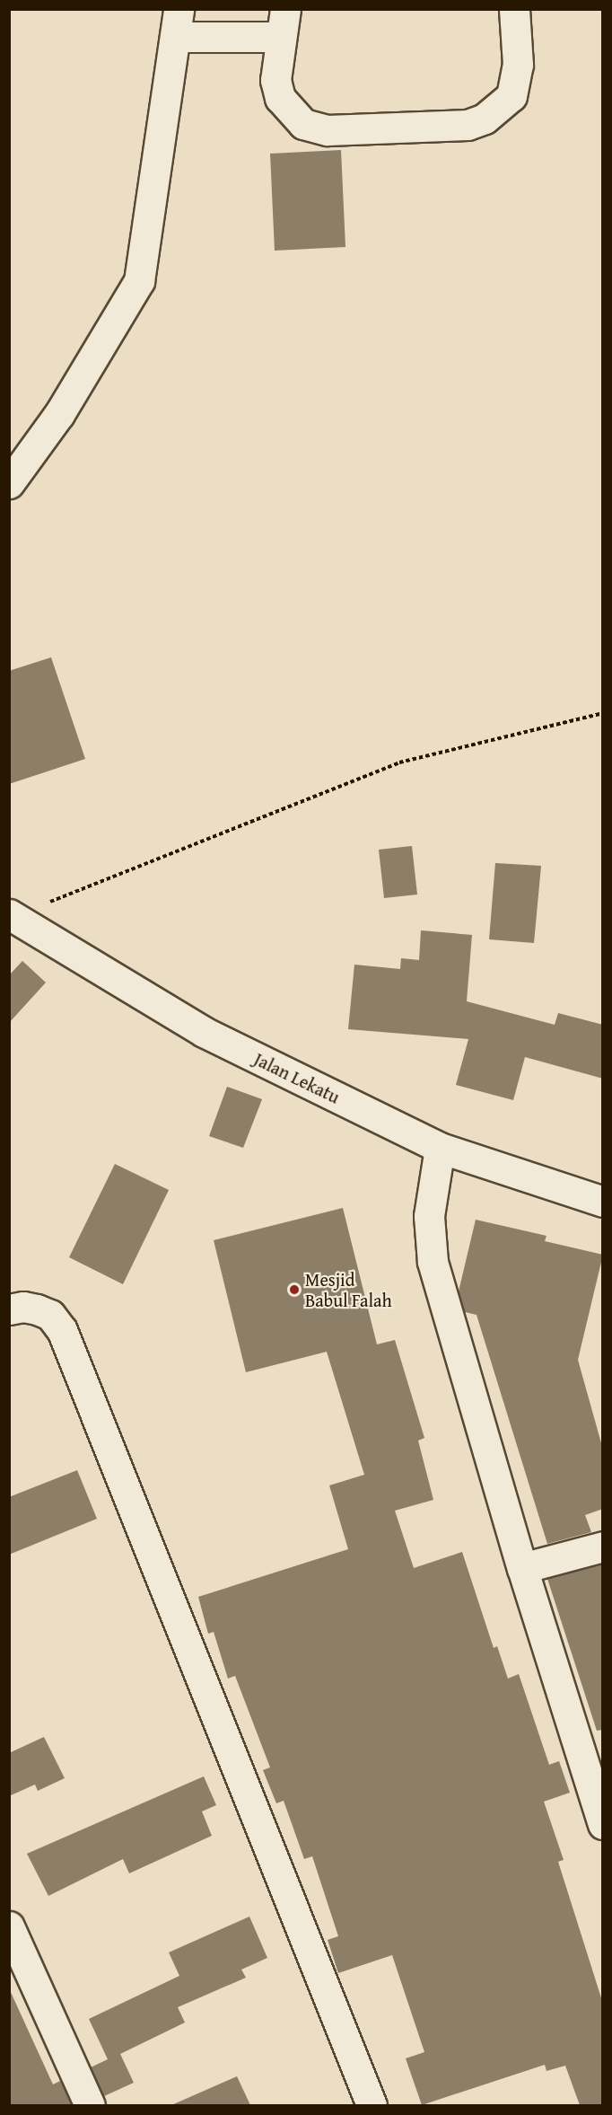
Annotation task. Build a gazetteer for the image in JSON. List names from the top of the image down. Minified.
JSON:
{"streets":{"street":["Jalan Lekatu"]},"places":["Mesjid Babul Falah"]}
